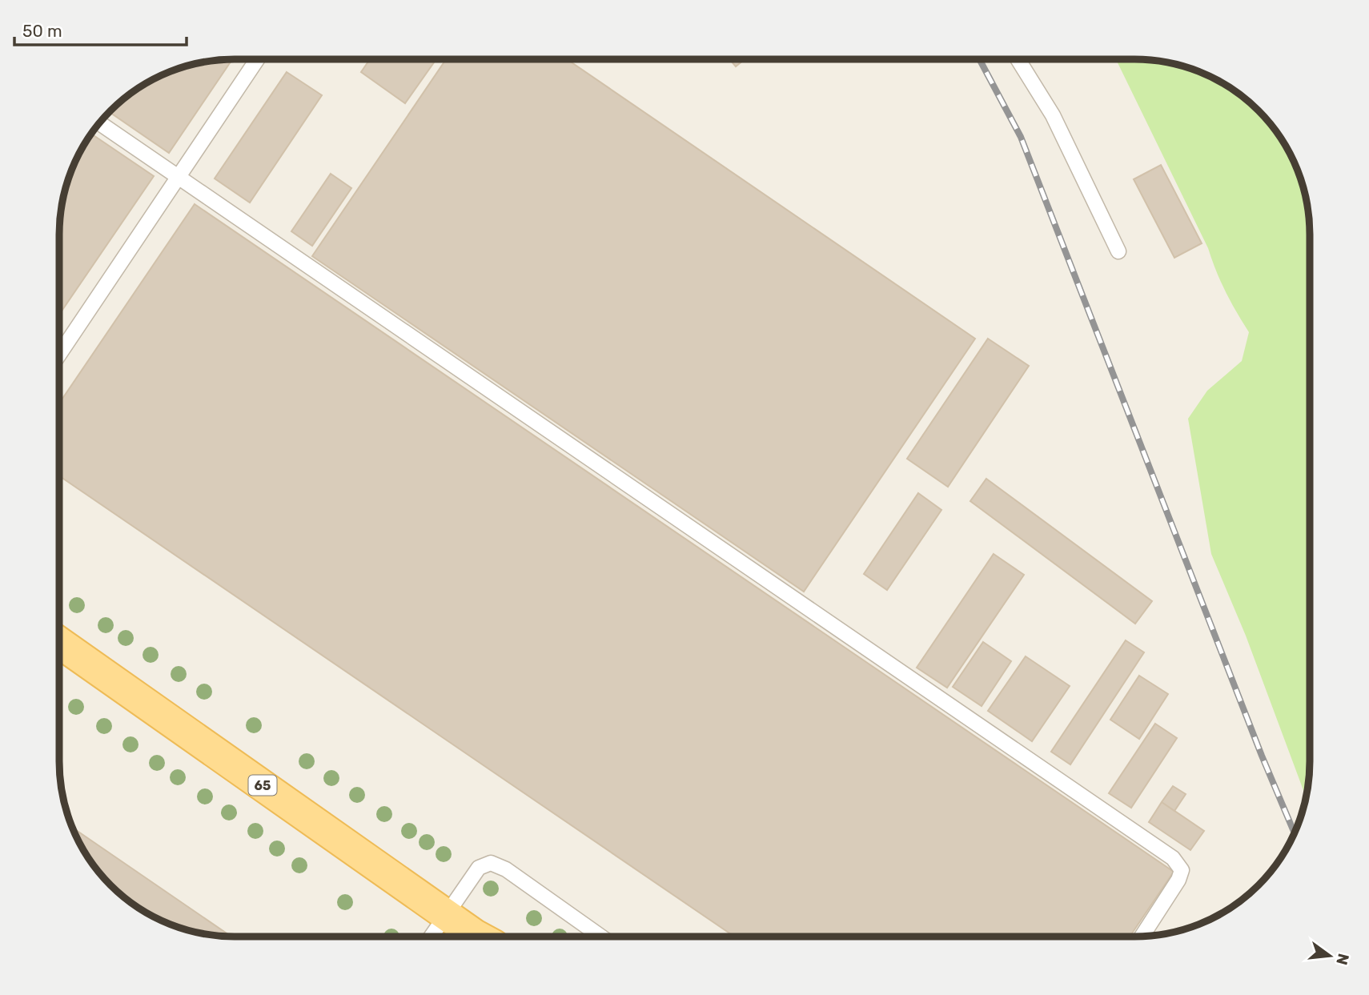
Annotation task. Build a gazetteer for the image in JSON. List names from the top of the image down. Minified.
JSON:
{"streets":{"main road":["65"]},"scale_bar":"50 m","north":"right"}
